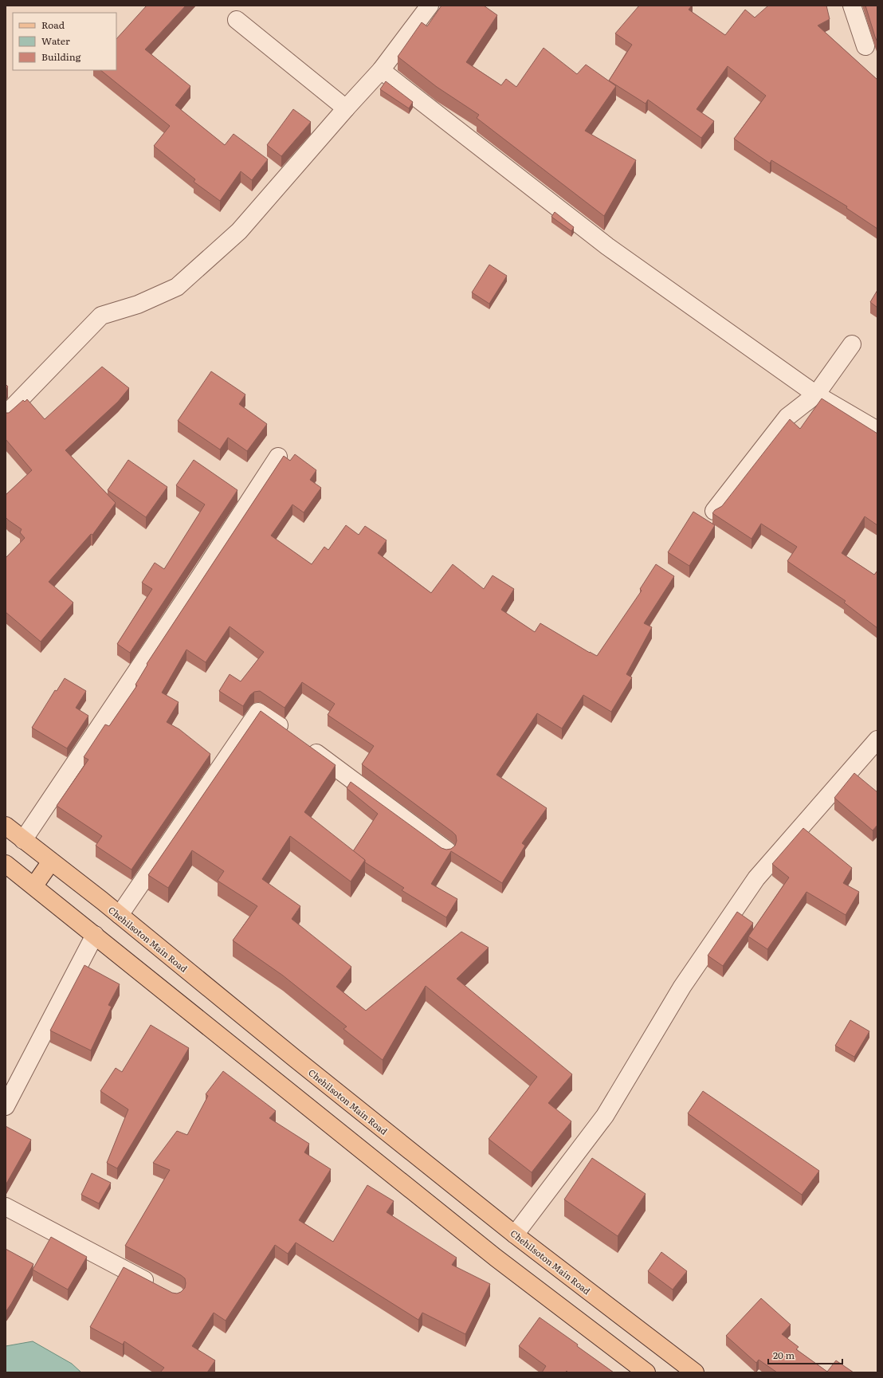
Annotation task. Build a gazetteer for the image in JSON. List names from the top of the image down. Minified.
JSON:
{"streets":{"main road":["Chehilsoton Main Road"]},"legend":["Road","Water","Building"],"scale_bar":"20 m"}
